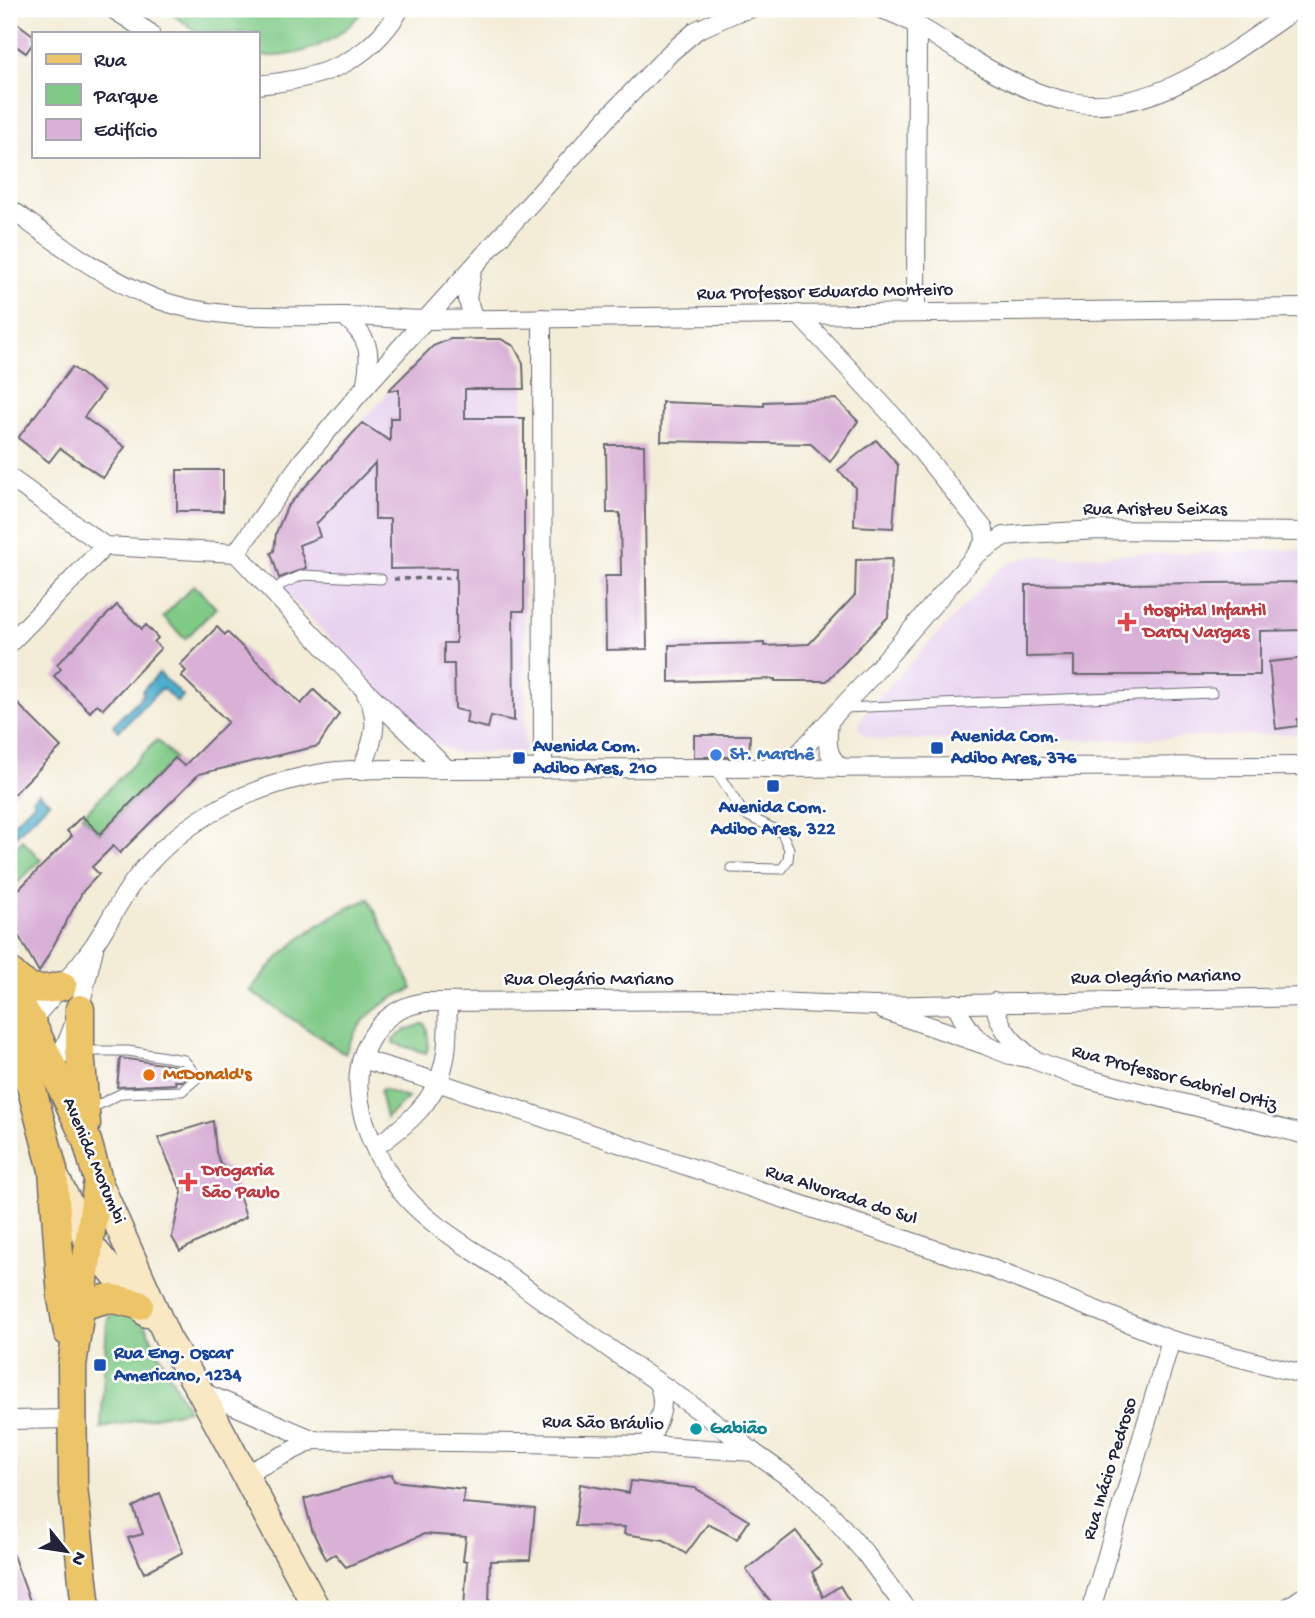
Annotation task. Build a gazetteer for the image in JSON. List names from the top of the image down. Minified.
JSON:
{"streets":{"main road":["Avenida Morumbi"],"street":["Rua Professor Eduardo Monteiro","Rua Aristeu Seixas","Rua Olegário Mariano","Rua Professor Gabriel Ortiz","Rua Alvorada do Sul","Rua São Bráulio","Rua Inácio Pedroso"]},"crossings":[["Rua Olegário Mariano","Rua Professor Gabriel Ortiz"],["Rua Olegário Mariano","Rua Alvorada do Sul"],["Rua Olegário Mariano","Rua São Bráulio"],["Avenida Morumbi","Rua São Bráulio"],["Rua Alvorada do Sul","Rua Inácio Pedroso"]],"places":{"health":["Hospital Infantil Darcy Vargas","Drogaria São Paulo"],"transit":["Avenida Com. Adibo Ares, 376","Avenida Com. Adibo Ares, 210","Avenida Com. Adibo Ares, 322","Rua Eng. Oscar Americano, 1234"],"other":["St. Marchê","McDonald's","Gabião"]},"legend":["Rua","Parque","Edifício"],"north":"bottom right"}
